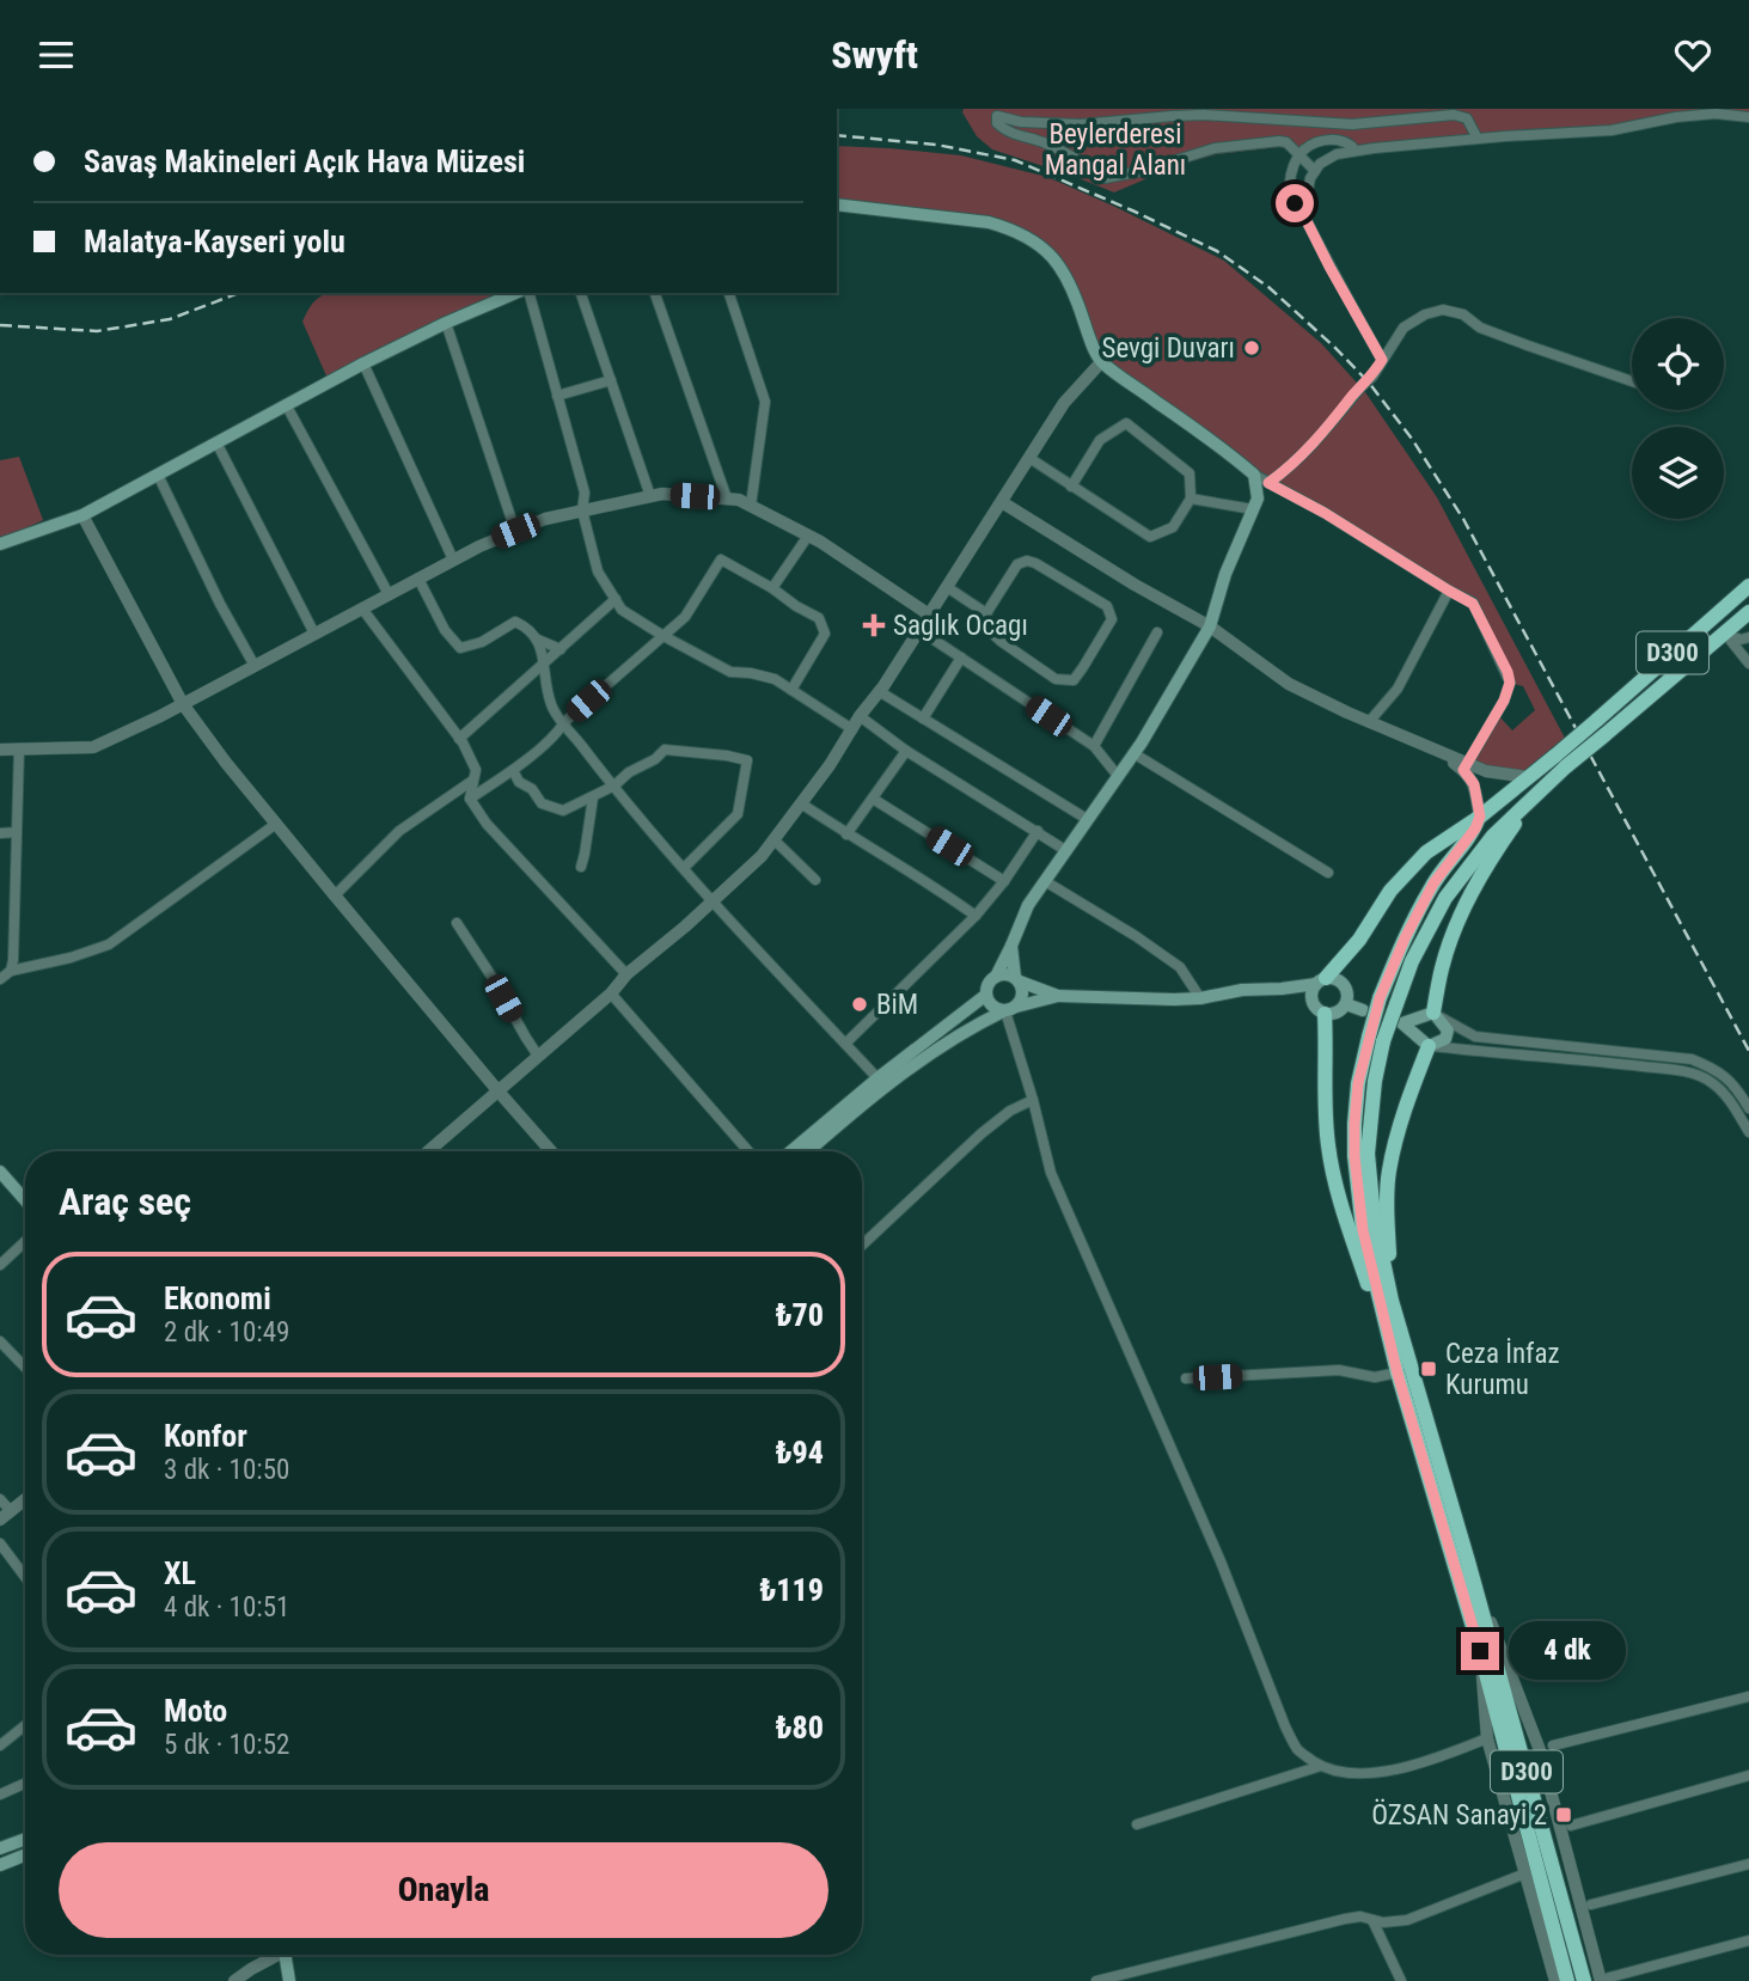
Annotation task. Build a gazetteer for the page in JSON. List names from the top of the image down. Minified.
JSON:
{"streets":{"highway":["D300"]},"parks":["Beylerderesi Mangal Alanı"],"places":{"other":["Sevgi Duvarı","BiM"],"health":["Saglık Ocagı"],"transit":["Ceza İnfaz Kurumu","ÖZSAN Sanayi 2"]},"page":{"header":"Swyft","banner":["Savaş Makineleri Açık Hava Müzesi","Malatya-Kayseri yolu"],"heading":"Araç seç","list":[{"name":"Ekonomi","note":"2 dk · 10:49","value":"₺70"},{"name":"Konfor","note":"3 dk · 10:50","value":"₺94"},{"name":"XL","note":"4 dk · 10:51","value":"₺119"},{"name":"Moto","note":"5 dk · 10:52","value":"₺80"}],"bubble":"4 dk","buttons":"Onayla"}}
